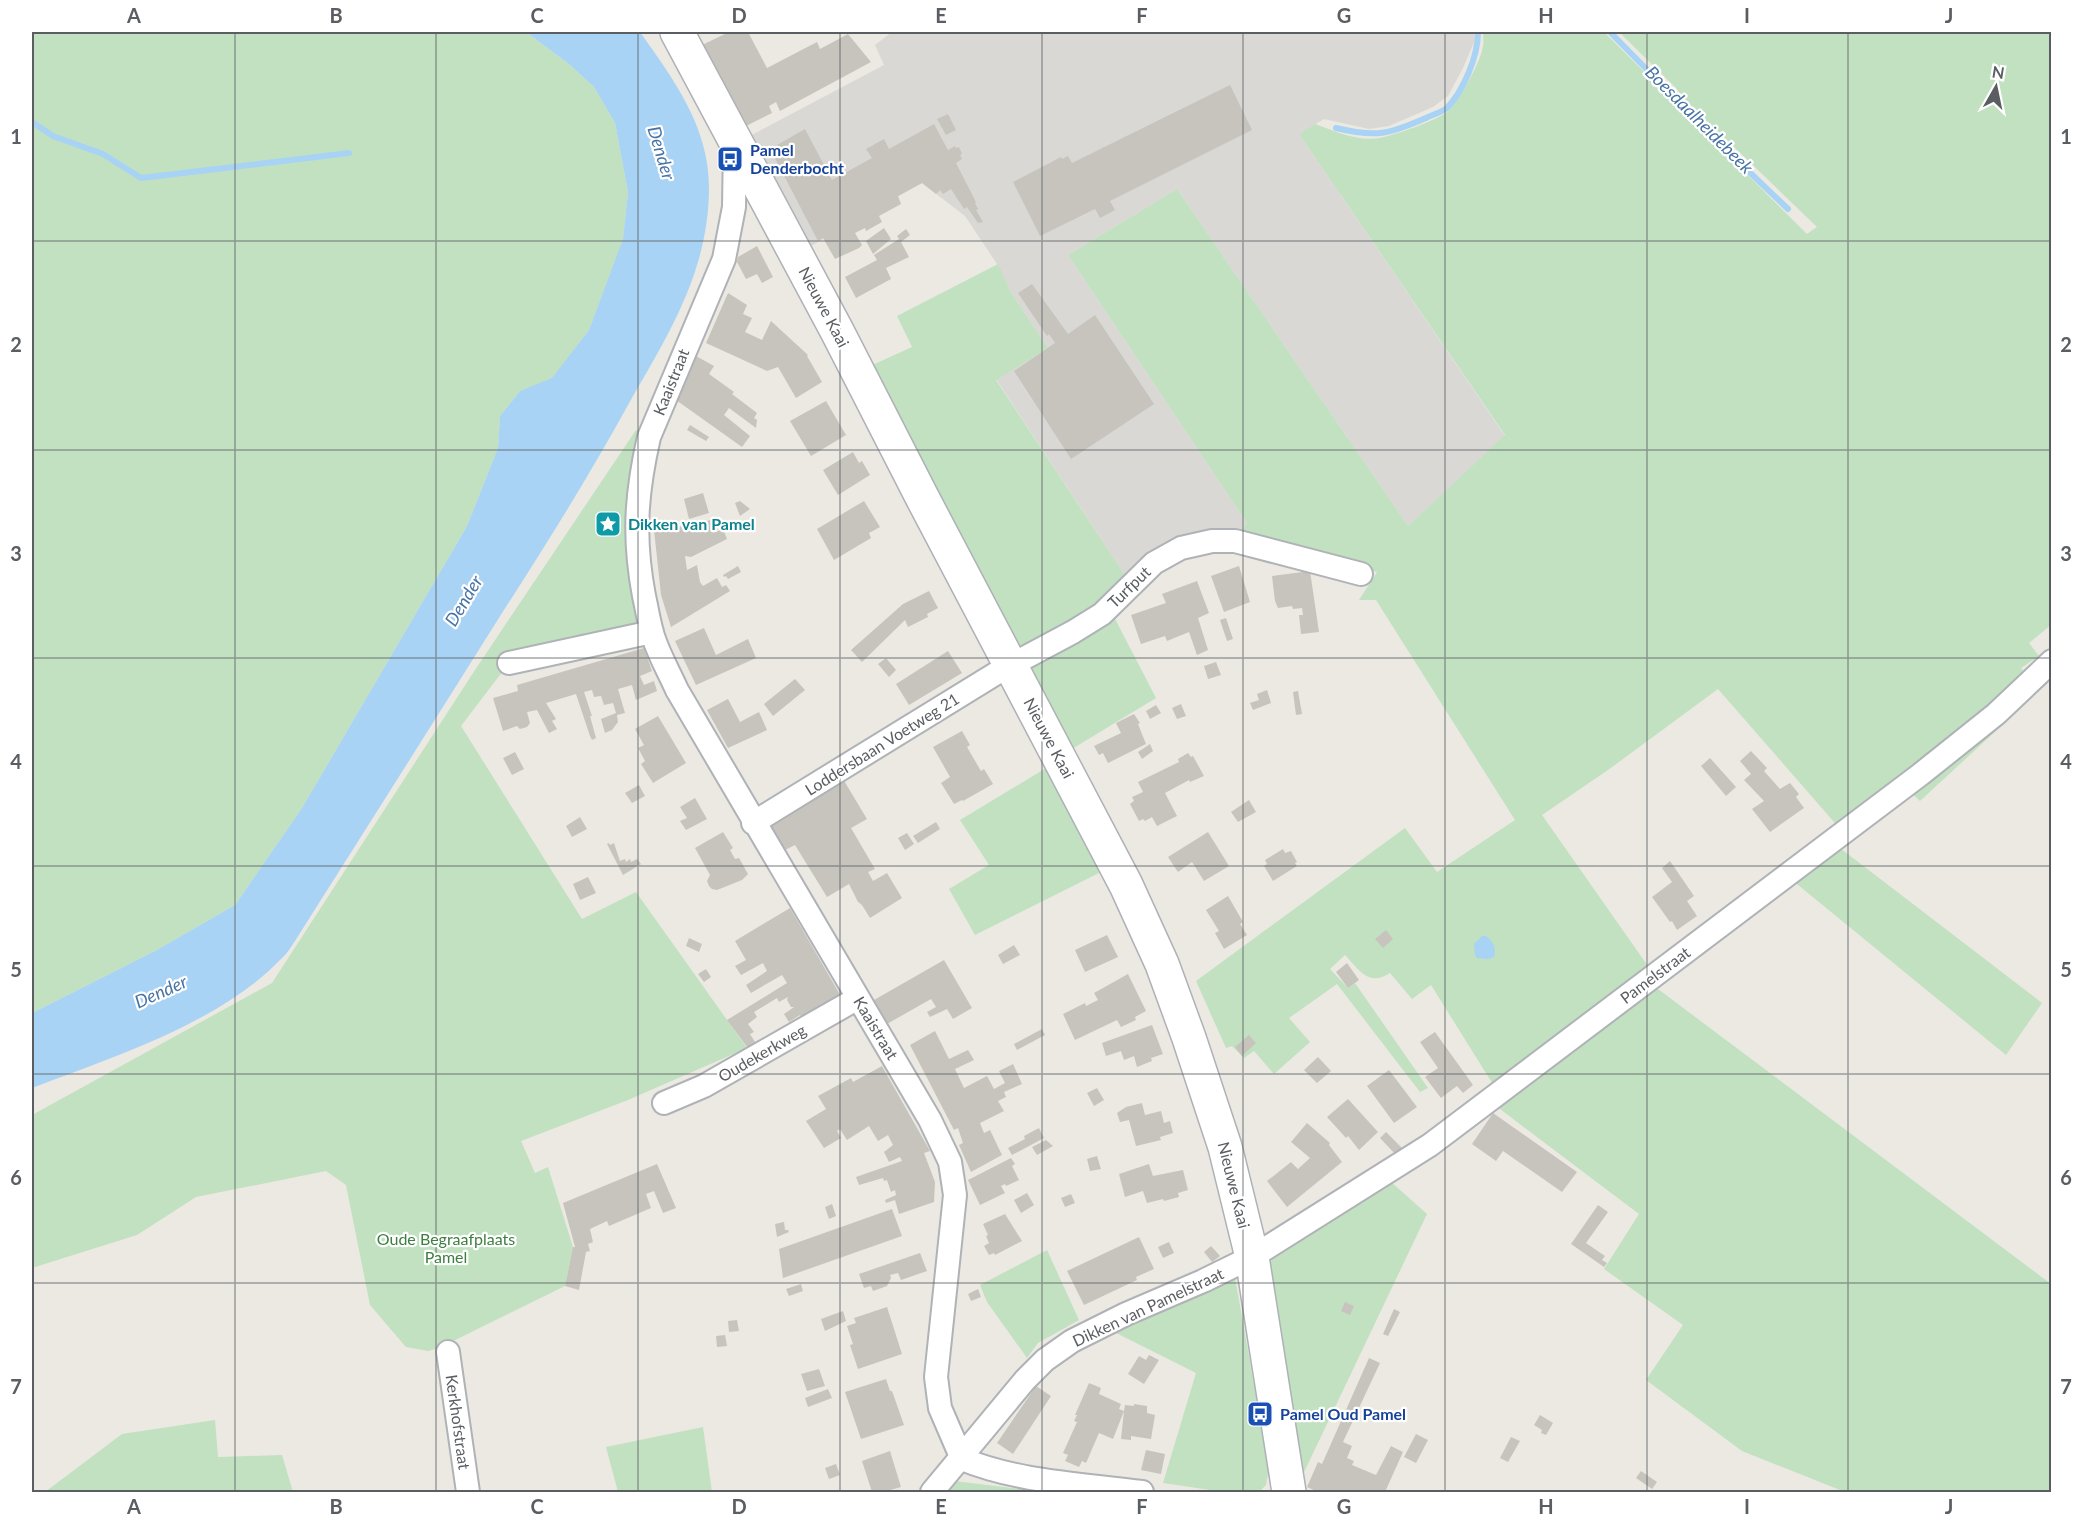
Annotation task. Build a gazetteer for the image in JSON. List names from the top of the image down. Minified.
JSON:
{"streets":{"main road":["Nieuwe Kaai"],"street":["Kaaistraat","Turfput","Loddersbaan Voetweg 21","Pamelstraat","Oudekerkweg","Dikken van Pamelstraat","Kerkhofstraat"]},"crossings":[["Nieuwe Kaai","Kaaistraat"],["Nieuwe Kaai","Turfput"],["Nieuwe Kaai","Loddersbaan Voetweg 21"],["Nieuwe Kaai","Pamelstraat"],["Nieuwe Kaai","Dikken van Pamelstraat"],["Kaaistraat","Loddersbaan Voetweg 21"],["Kaaistraat","Oudekerkweg"],["Kaaistraat","Dikken van Pamelstraat"],["Turfput","Loddersbaan Voetweg 21"],["Pamelstraat","Dikken van Pamelstraat"]],"water":["Boesdaalheidebeek","Dender"],"parks":["Oude Begraafplaats Pamel"],"places":{"bus stop":["Pamel Denderbocht","Pamel Oud Pamel"],"place":["Dikken van Pamel"]},"north":"top","grid":{"columns":["A","B","C","D","E","F","G","H","I","J"],"rows":["1","2","3","4","5","6","7"]}}
